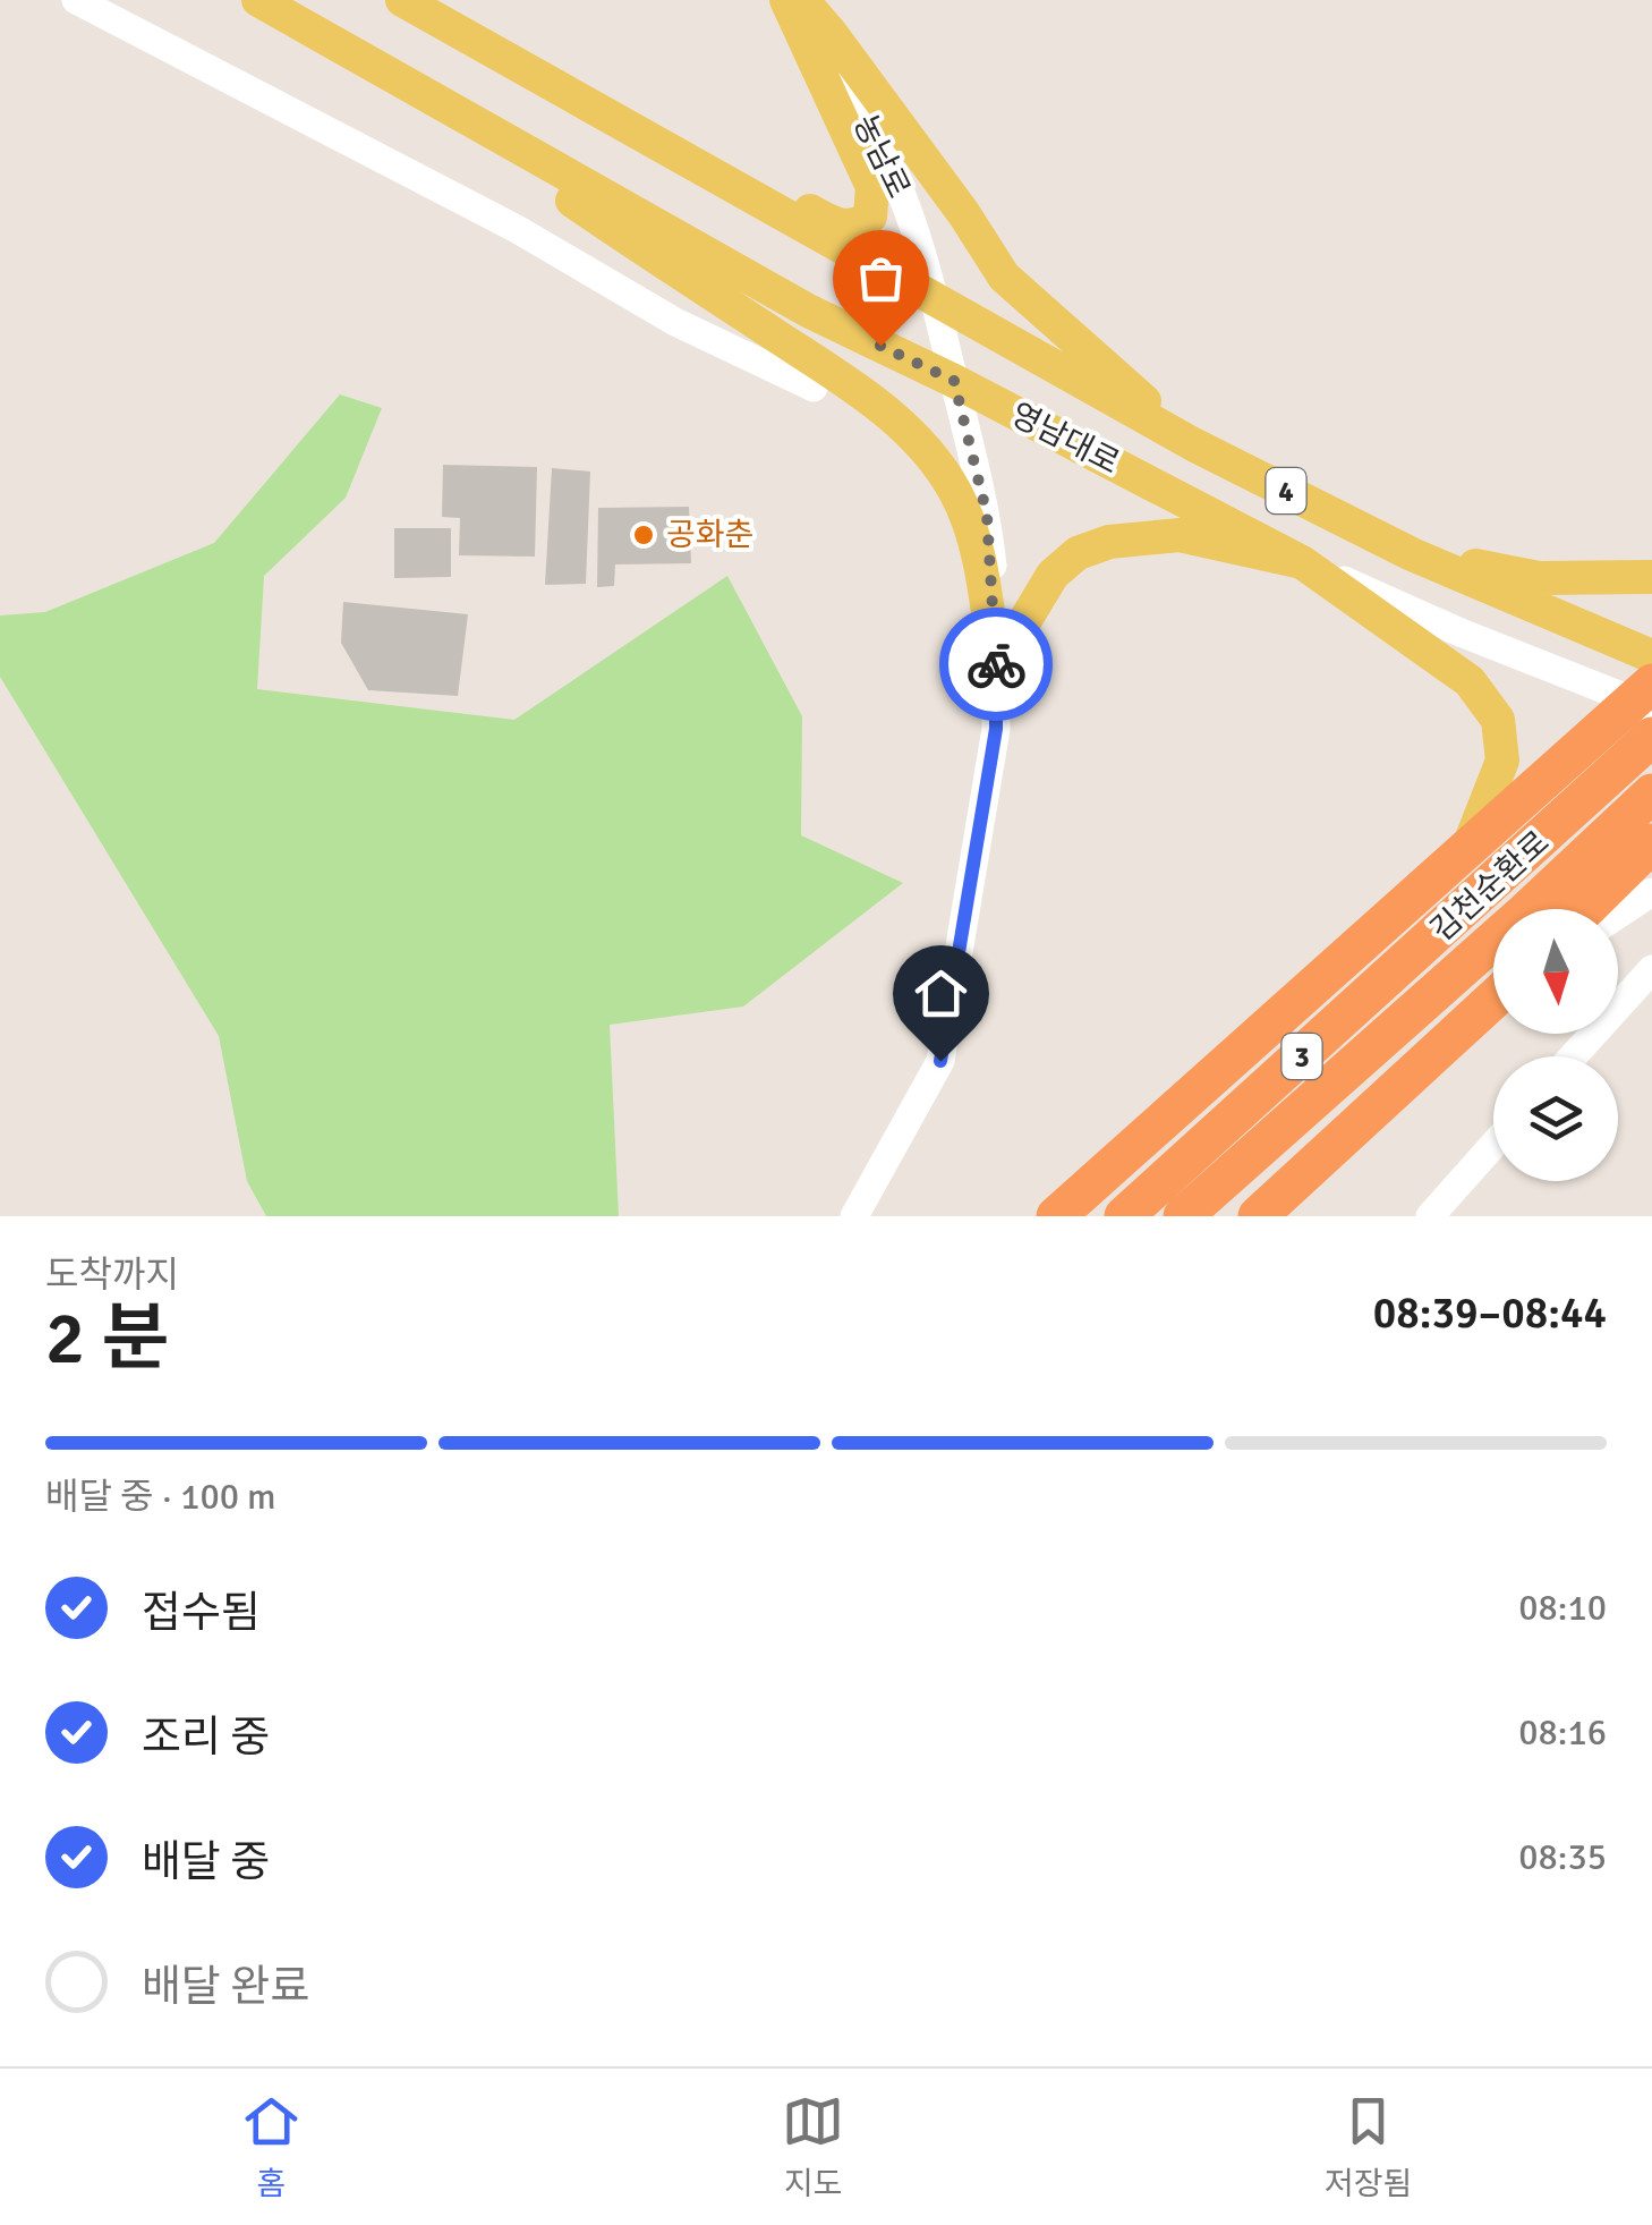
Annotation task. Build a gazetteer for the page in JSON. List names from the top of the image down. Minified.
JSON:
{"streets":{"highway":["4","김천순환로","3"],"main road":["영남대로"],"street":["농남로"]},"crossings":[["농남로","영남대로"],["영남대로","4"]],"places":["공화춘"],"north":"bottom","page":{"heading":["2 분","도착까지","08:39–08:44"],"bar":"배달 중 · 100 m","list":[["접수됨","08:10"],["조리 중","08:16"],["배달 중","08:35"],"배달 완료"],"tabs":["홈","지도","저장됨"]}}
